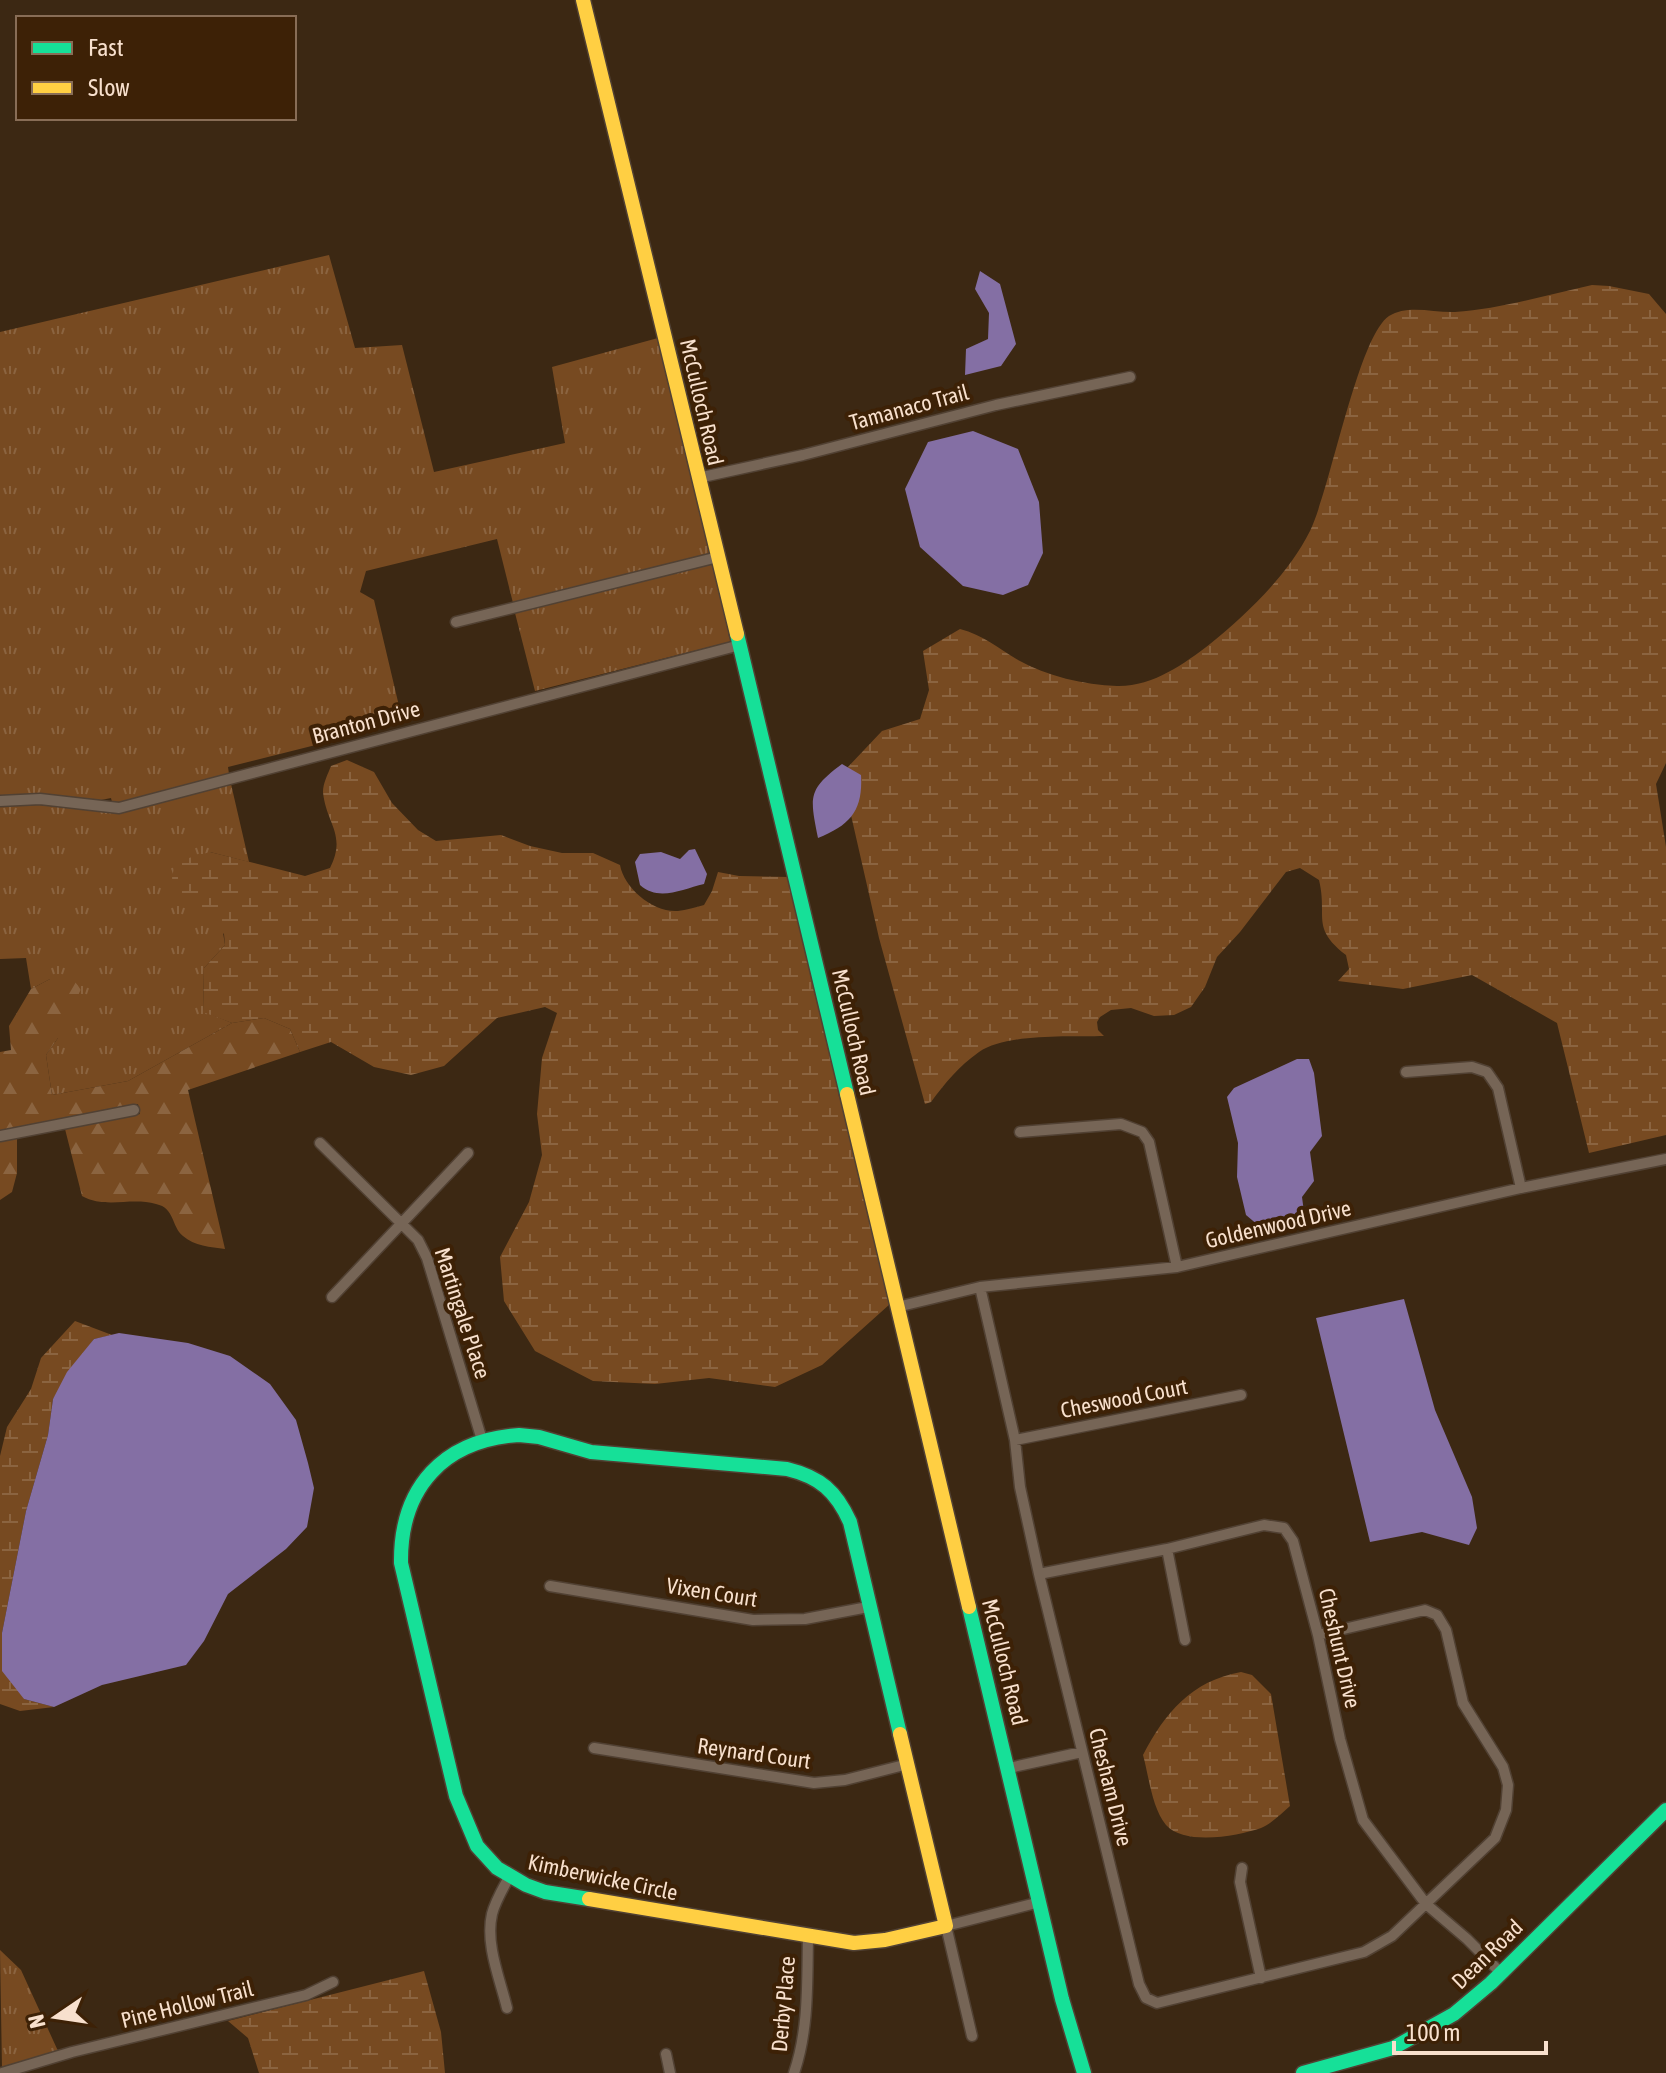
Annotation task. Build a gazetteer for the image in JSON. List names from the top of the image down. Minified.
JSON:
{"streets":{"street":["McCulloch Road","Tamanaco Trail","Branton Drive","Goldenwood Drive","Martingale Place","Cheswood Court","Vixen Court","Cheshunt Drive","Reynard Court","Chesham Drive","Kimberwicke Circle","Dean Road","Pine Hollow Trail","Derby Place"]},"crossings":[["McCulloch Road","Tamanaco Trail"],["McCulloch Road","Branton Drive"],["McCulloch Road","Goldenwood Drive"],["Goldenwood Drive","Chesham Drive"],["Martingale Place","Kimberwicke Circle"],["Cheswood Court","Chesham Drive"],["Vixen Court","Kimberwicke Circle"],["Cheshunt Drive","Chesham Drive"],["Cheshunt Drive","Dean Road"],["Reynard Court","Kimberwicke Circle"],["Kimberwicke Circle","Derby Place"]],"legend":["Fast","Slow"],"scale_bar":"100 m","north":"left"}
